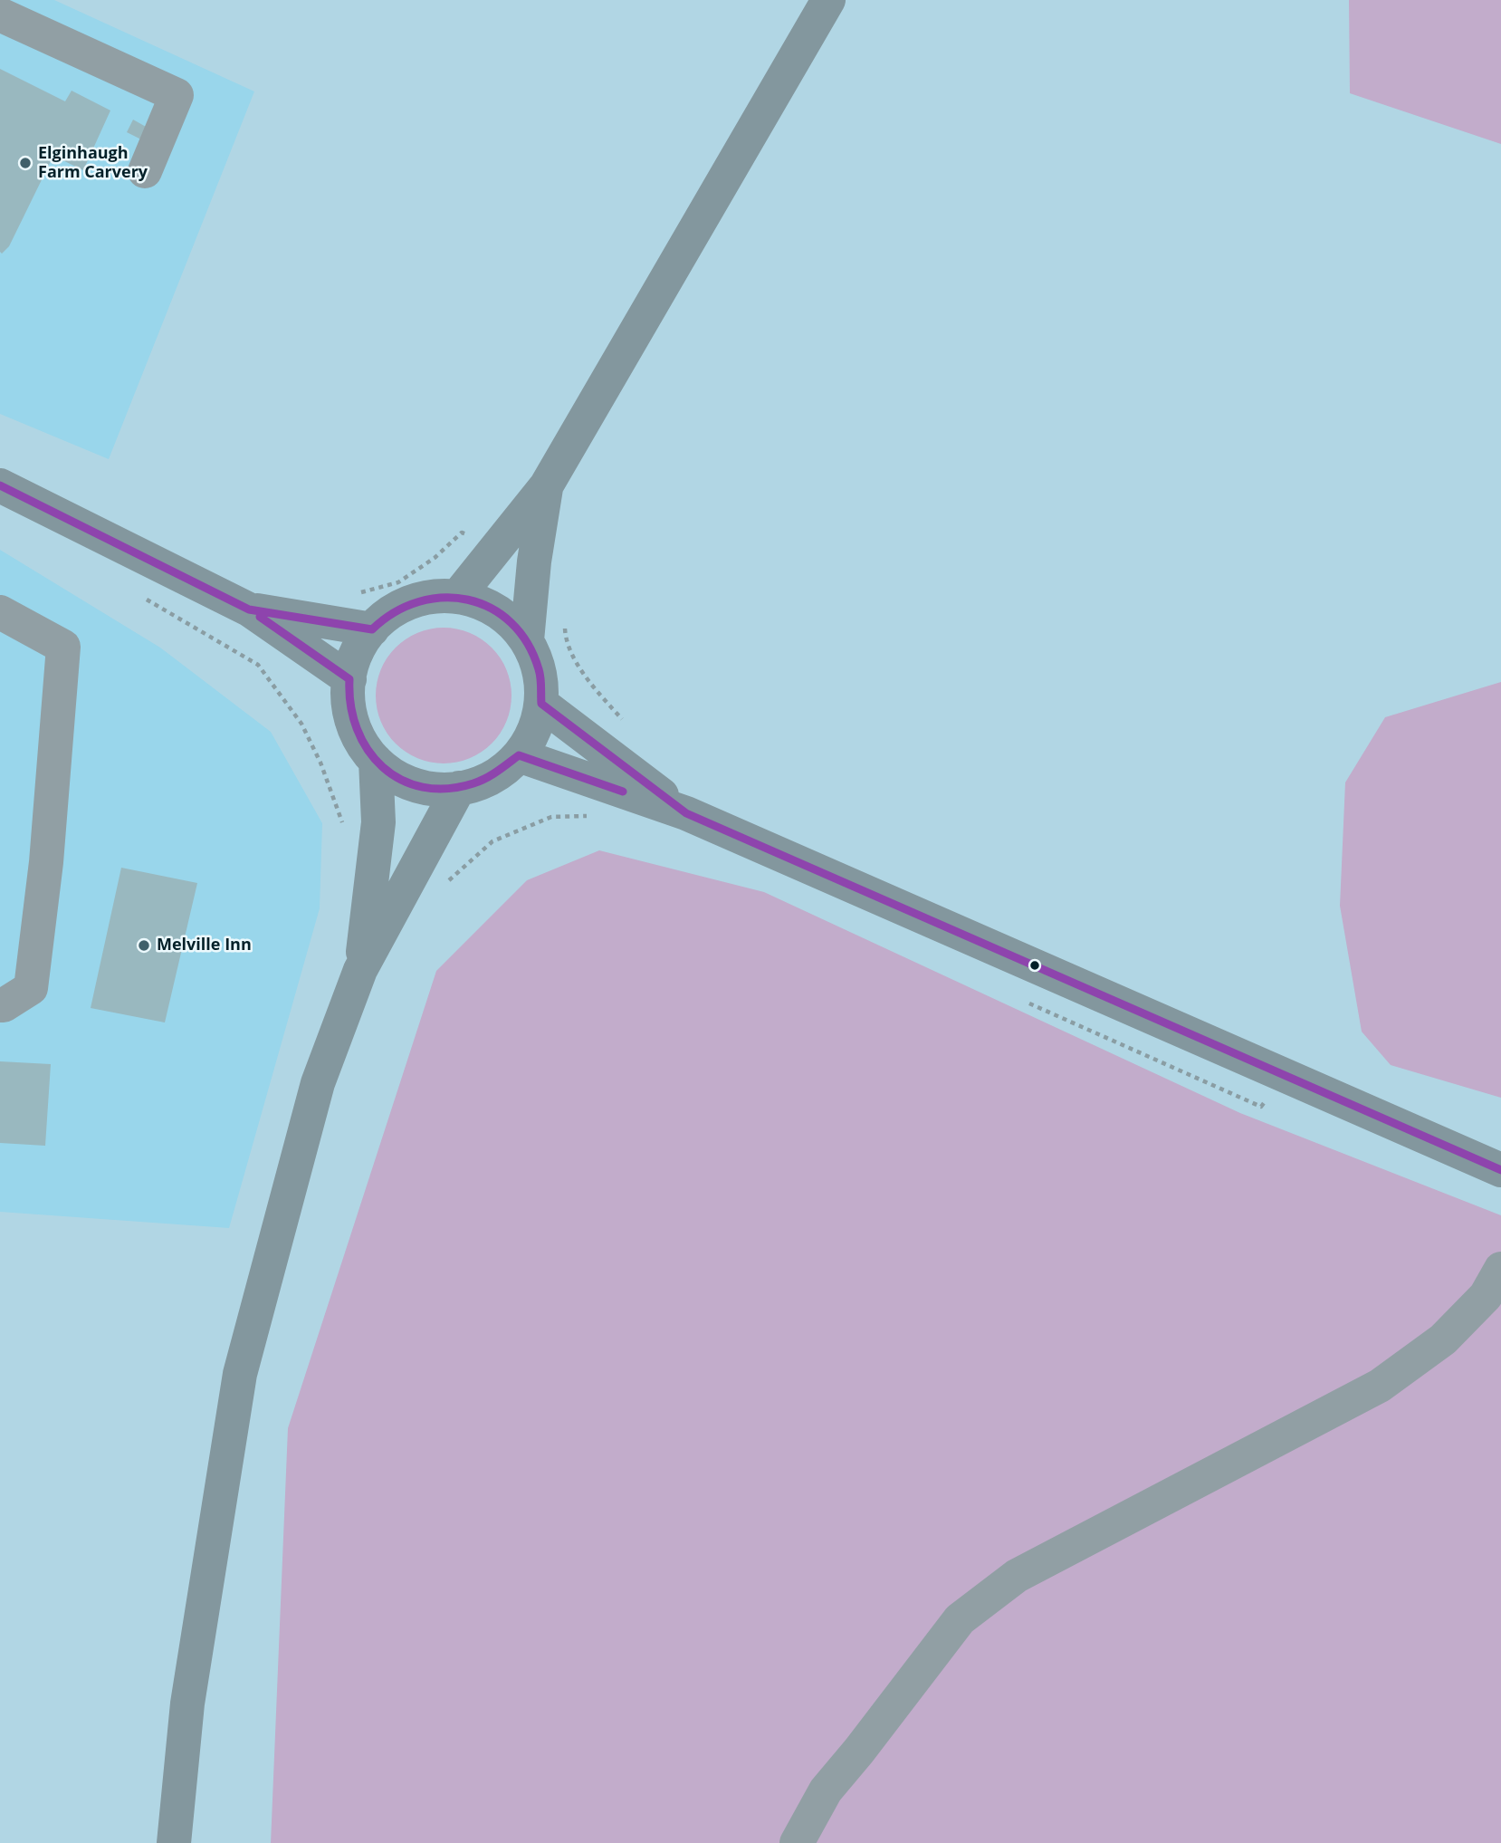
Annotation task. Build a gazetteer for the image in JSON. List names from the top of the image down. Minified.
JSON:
{"places":["Elginhaugh Farm Carvery","Melville Inn"]}
